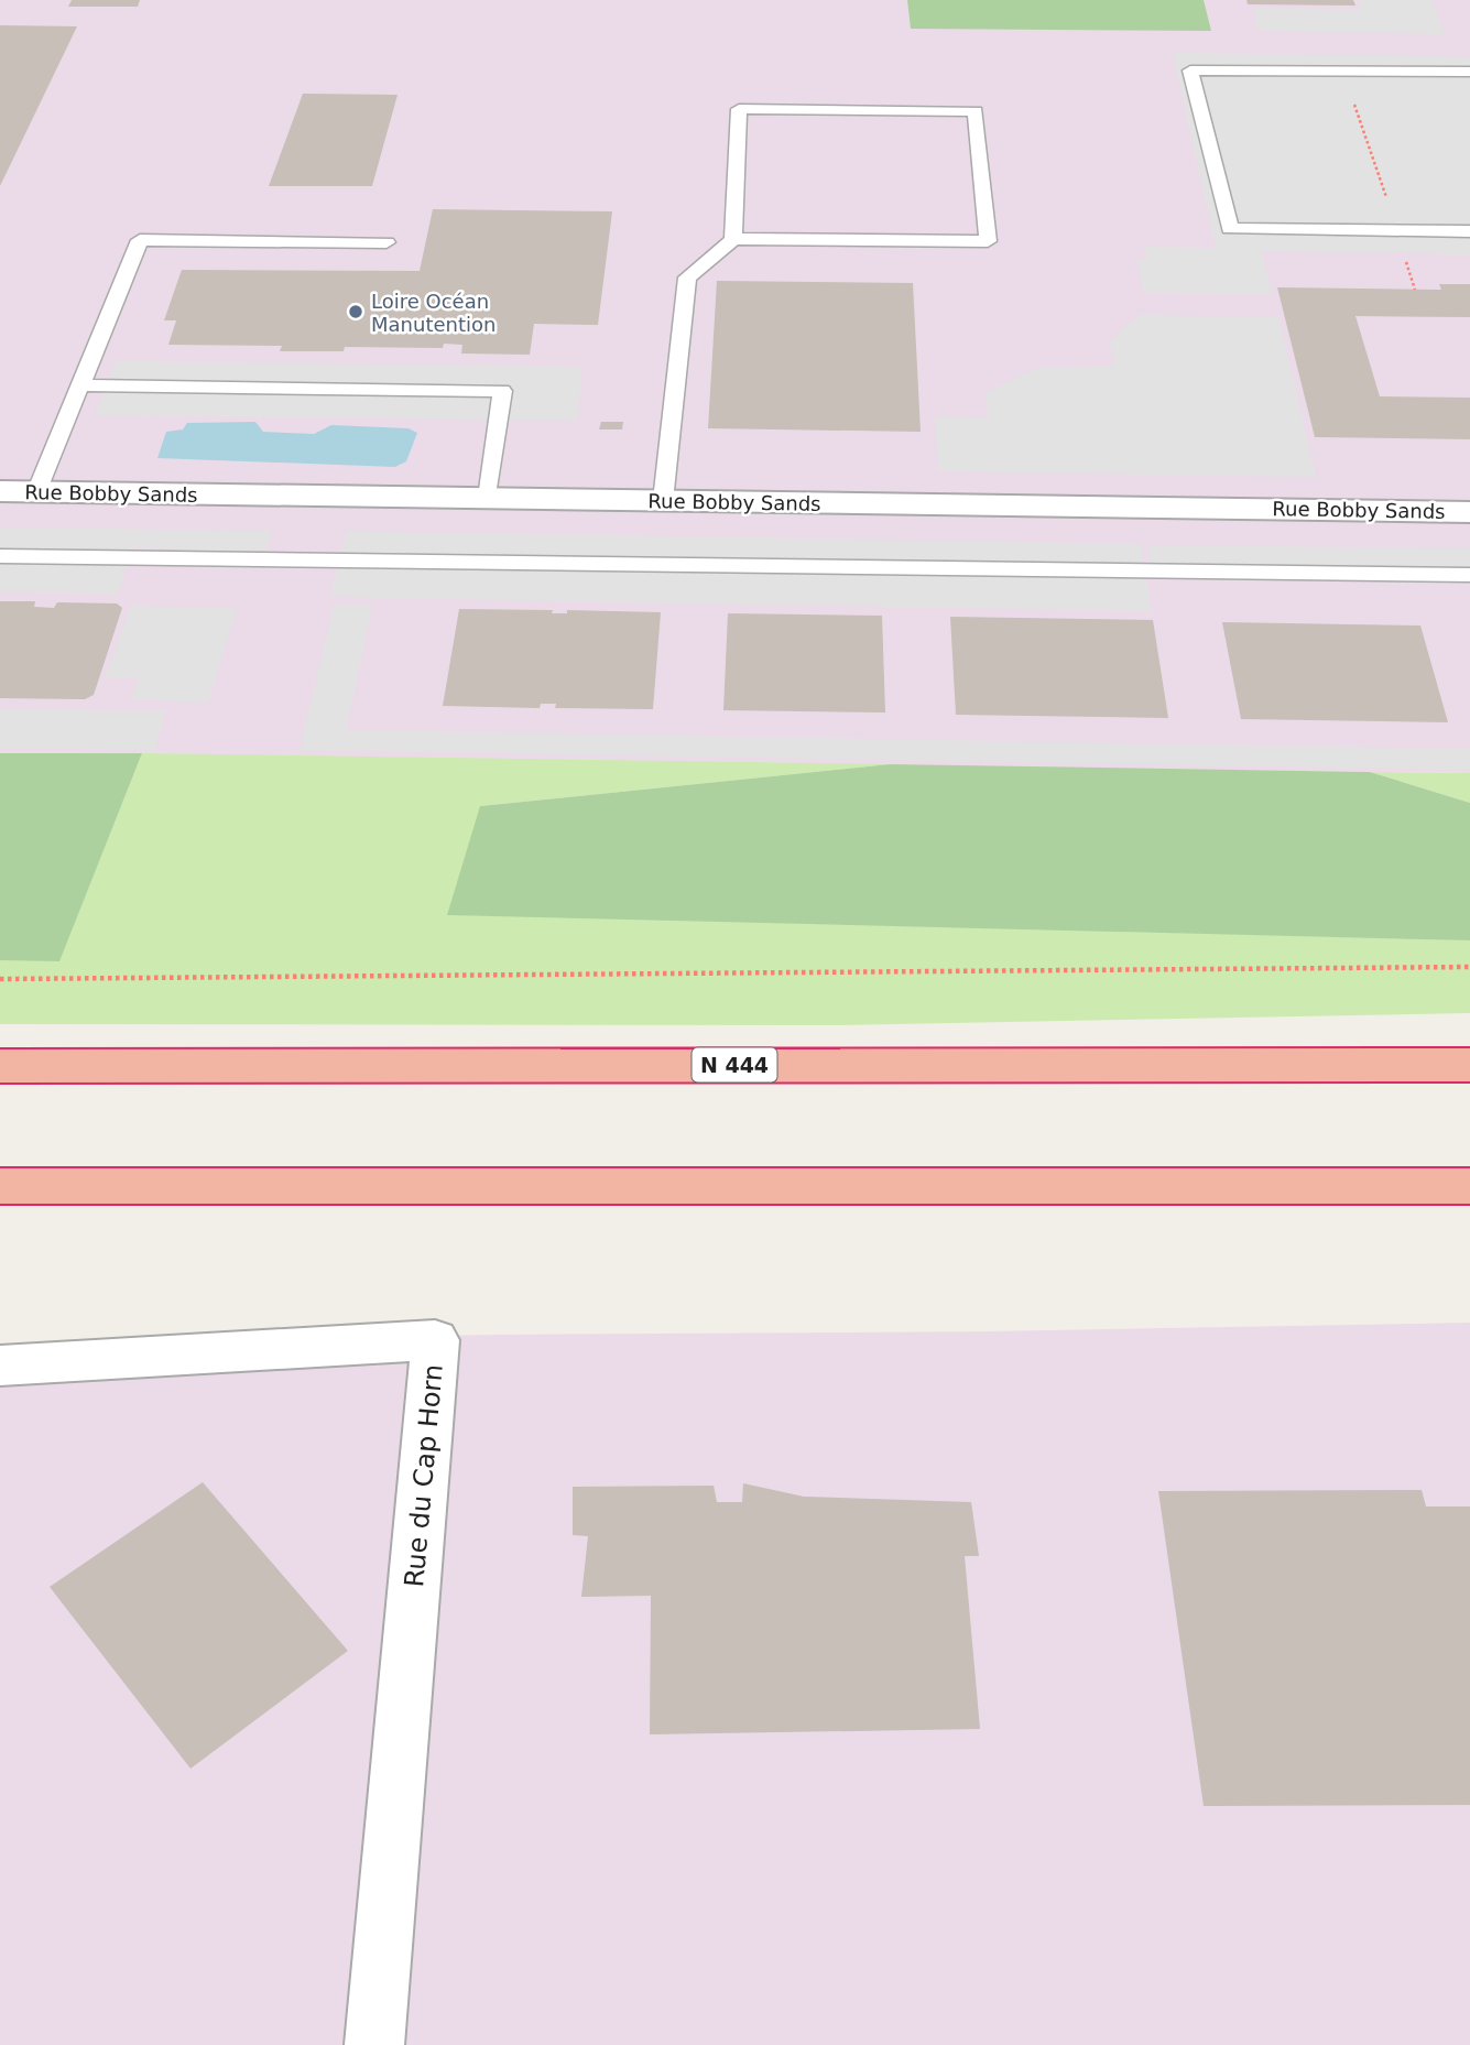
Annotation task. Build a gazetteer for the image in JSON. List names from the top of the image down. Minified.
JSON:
{"streets":{"highway":["N 444"],"street":["Rue Bobby Sands","Rue du Cap Horn"]},"places":["Loire Océan Manutention"]}
